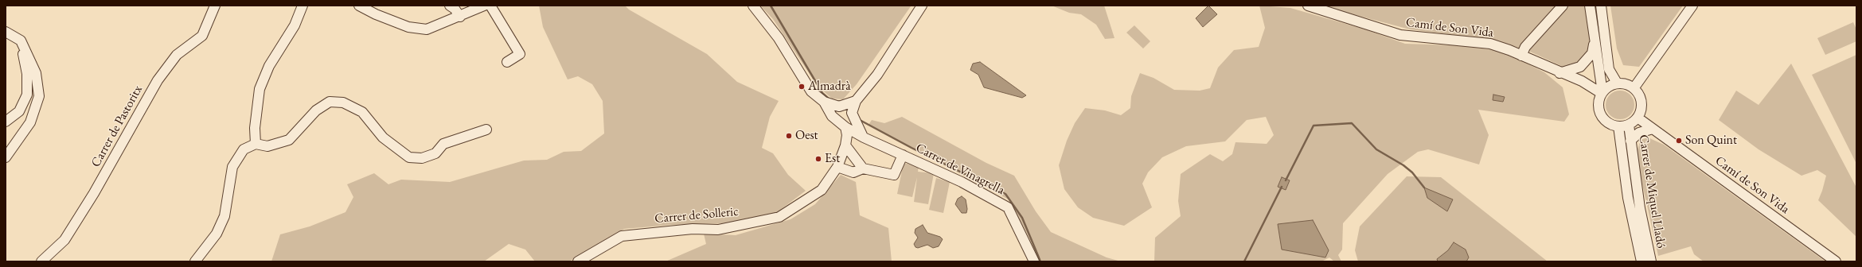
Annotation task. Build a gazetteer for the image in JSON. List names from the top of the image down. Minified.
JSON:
{"streets":{"street":["Camí de Son Vida","Carrer de Pastoritx","Carrer de Vinagrella","Carrer de Miquel Lladó","Carrer de Solleric"]},"crossings":[["Camí de Son Vida","Carrer de Miquel Lladó"],["Carrer de Vinagrella","Carrer de Solleric"]],"places":["Almadrà","Oest","Son Quint","Est"]}
